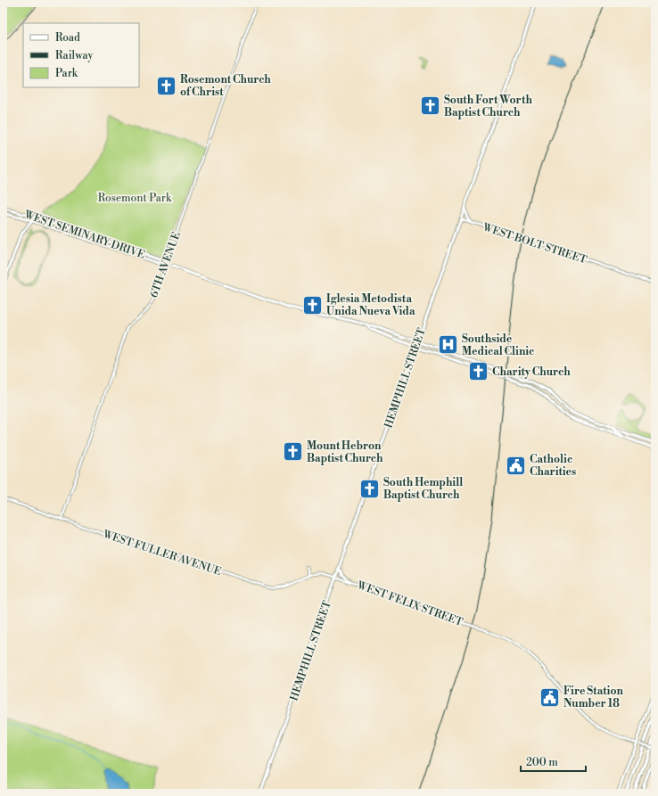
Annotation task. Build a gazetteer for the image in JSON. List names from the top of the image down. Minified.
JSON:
{"streets":{"main road":["WEST SEMINARY DRIVE","HEMPHILL STREET"],"street":["WEST BOLT STREET","6TH AVENUE","WEST FULLER AVENUE","WEST FELIX STREET"]},"crossings":[["WEST SEMINARY DRIVE","6TH AVENUE"],["WEST SEMINARY DRIVE","HEMPHILL STREET"],["WEST BOLT STREET","HEMPHILL STREET"],["6TH AVENUE","WEST FULLER AVENUE"],["HEMPHILL STREET","WEST FELIX STREET"],["WEST FULLER AVENUE","WEST FELIX STREET"]],"parks":["Rosemont Park"],"places":{"church":["Rosemont Church of Christ","South Fort Worth Baptist Church","Iglesia Metodista Unida Nueva Vida","Charity Church","Mount Hebron Baptist Church","South Hemphill Baptist Church"],"hospital":["Southside Medical Clinic"],"public building":["Catholic Charities","Fire Station Number 18"]},"legend":["Road","Railway","Park"],"scale_bar":"200 m"}
